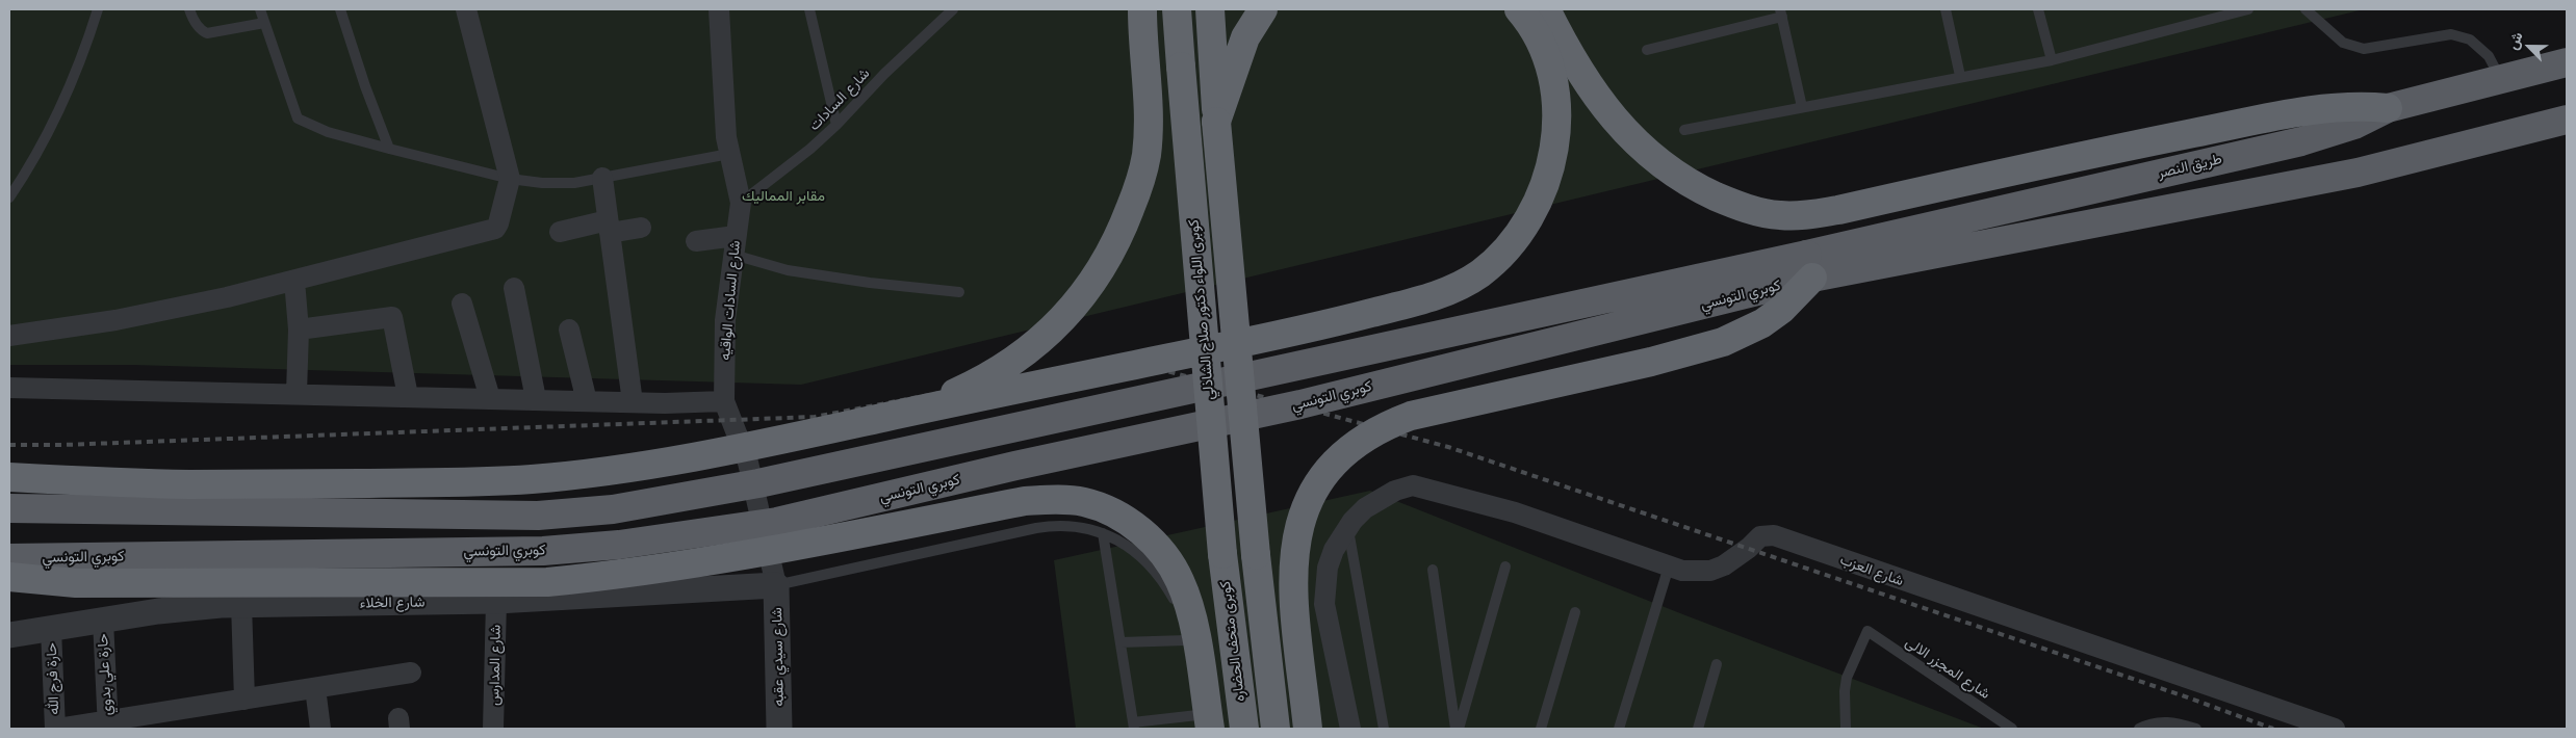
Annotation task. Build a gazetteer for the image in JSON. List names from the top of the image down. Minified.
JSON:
{"streets":{"highway":["طريق النصر","كوبري التونسي","كوبرى اللواء دكتور صلاح الشاذلي","كوبرى متحف الحضاره"],"street":["شارع السادات الواقيه","شارع العزب","شارع الخلاء","شارع سيدي عقبه","شارع المدارس","حارة علي بدوي","حارة فرج الله"],"lane":["شارع السادات","شارع المجزر الالى"]},"crossings":[["شارع السادات","شارع السادات الواقيه"],["طريق النصر","كوبري التونسي"],["شارع السادات الواقيه","شارع الخلاء"],["شارع السادات الواقيه","شارع سيدي عقبه"],["كوبرى اللواء دكتور صلاح الشاذلي","كوبرى متحف الحضاره"],["شارع الخلاء","شارع سيدي عقبه"],["شارع الخلاء","شارع المدارس"],["شارع الخلاء","حارة علي بدوي"],["شارع الخلاء","حارة فرج الله"]],"parks":["مقابر المماليك"],"north":"top left"}
